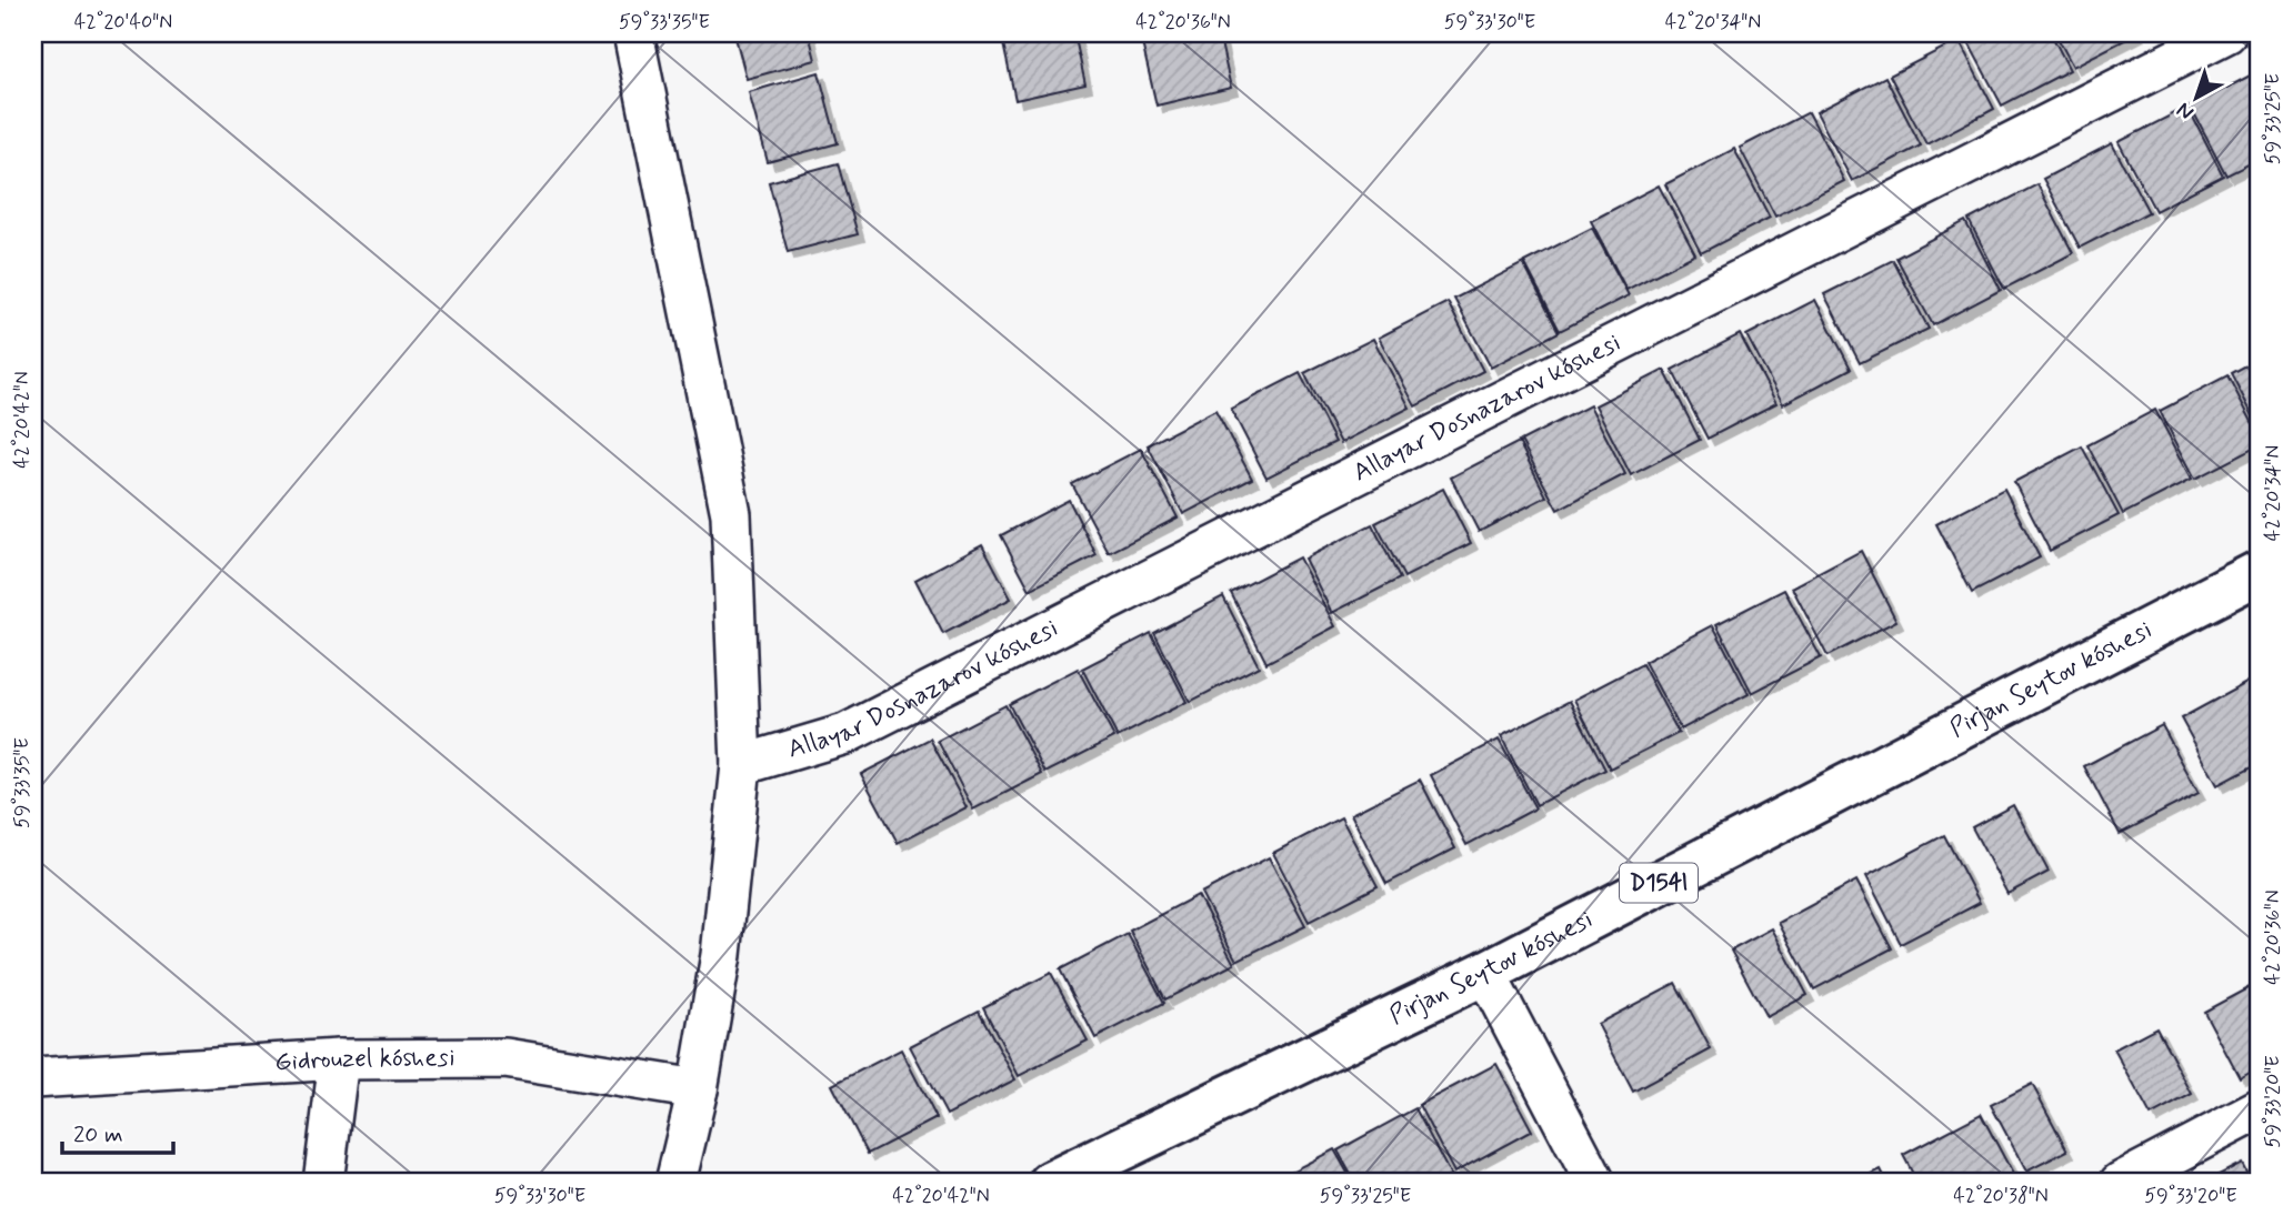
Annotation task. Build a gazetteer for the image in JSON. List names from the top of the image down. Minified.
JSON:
{"streets":{"main road":["Pirjan Seytov kóshesi","D154l"],"street":["Allayar Dosnazarov kóshesi","Gidrouzel kóshesi"]},"scale_bar":"20 m","north":"bottom left","coordinates":["42°20'40\"N","59°33'35\"E","42°20'36\"N","59°33'30\"E","42°20'34\"N","59°33'25\"E","42°20'42\"N","59°33'20\"E","42°20'38\"N"]}
